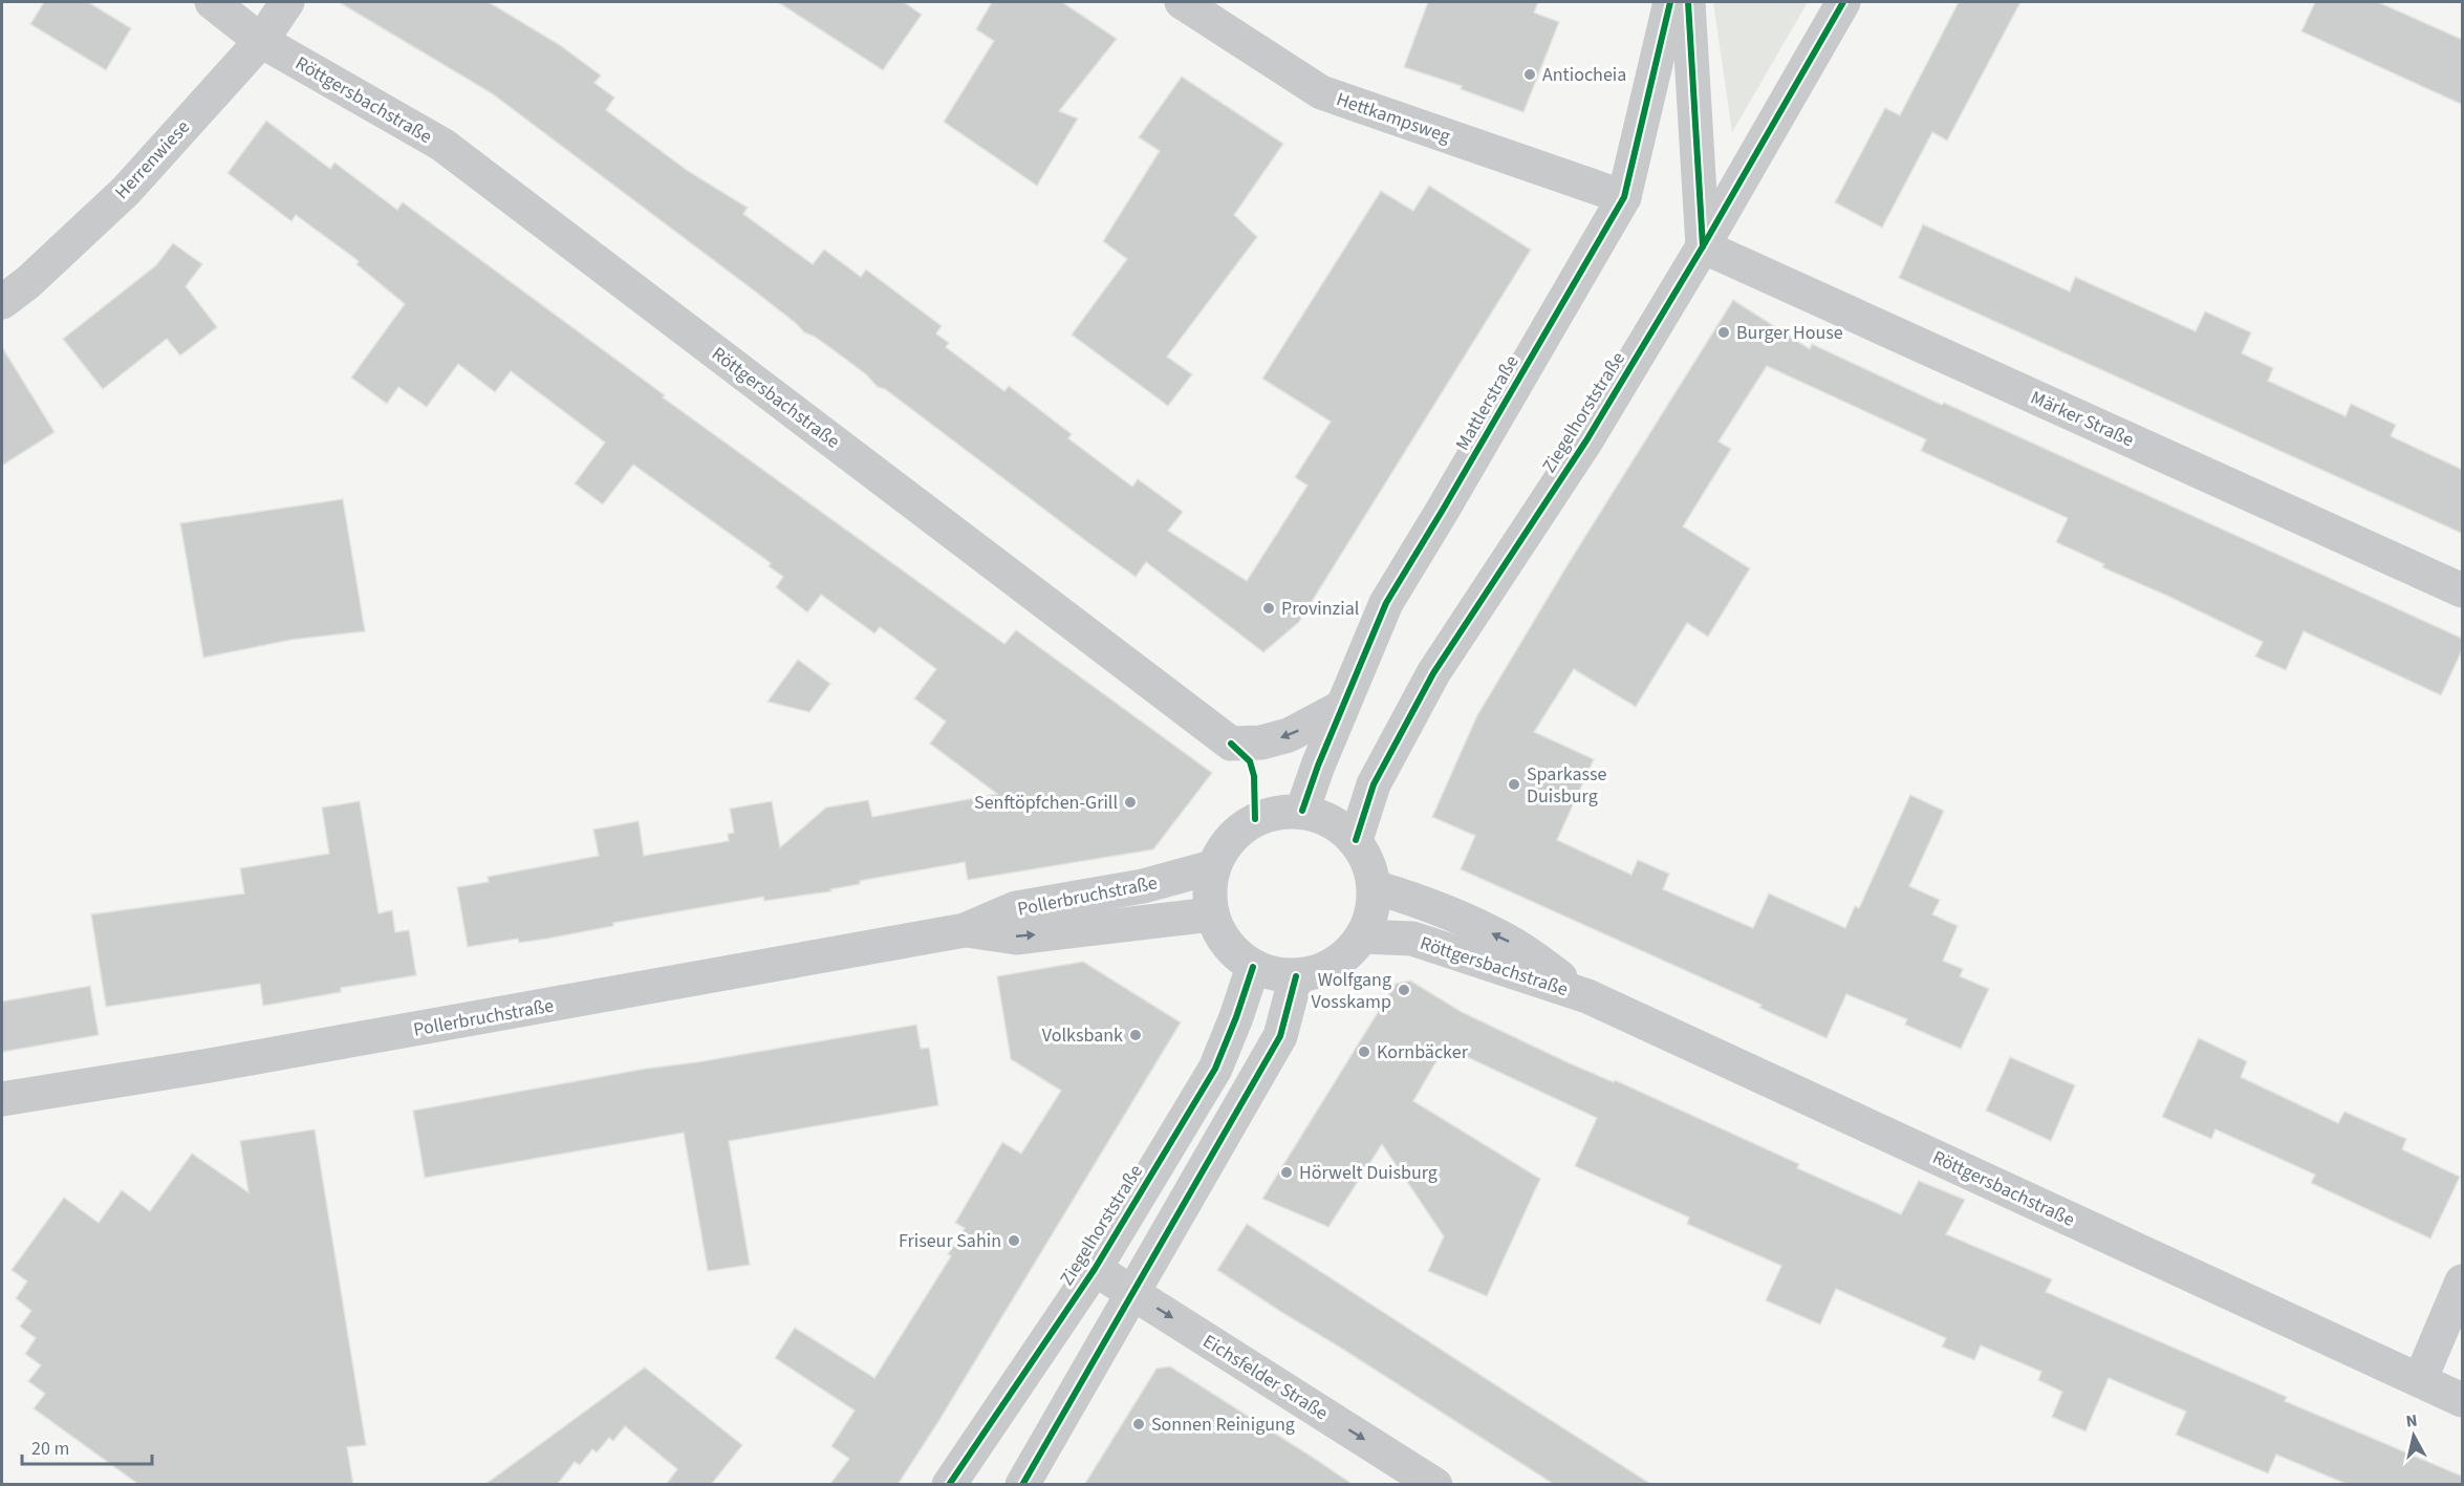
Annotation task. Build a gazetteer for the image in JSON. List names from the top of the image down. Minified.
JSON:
{"streets":{"street":["Röttgersbachstraße","Hettkampsweg","Herrenwiese","Mattlerstraße","Ziegelhorststraße","Märker Straße","Pollerbruchstraße","Eichsfelder Straße"]},"crossings":[["Röttgersbachstraße","Herrenwiese"],["Röttgersbachstraße","Mattlerstraße"],["Röttgersbachstraße","Ziegelhorststraße"],["Röttgersbachstraße","Pollerbruchstraße"],["Hettkampsweg","Mattlerstraße"],["Mattlerstraße","Ziegelhorststraße"],["Mattlerstraße","Pollerbruchstraße"],["Ziegelhorststraße","Märker Straße"],["Ziegelhorststraße","Pollerbruchstraße"],["Ziegelhorststraße","Eichsfelder Straße"]],"one_way":["Röttgersbachstraße","Eichsfelder Straße"],"places":["Antiocheia","Burger House","Provinzial","Sparkasse Duisburg","Senftöpfchen-Grill","Wolfgang Vosskamp","Volksbank","Kornbäcker","Hörwelt Duisburg","Friseur Sahin","Sonnen Reinigung"],"scale_bar":"20 m","north":"top"}
